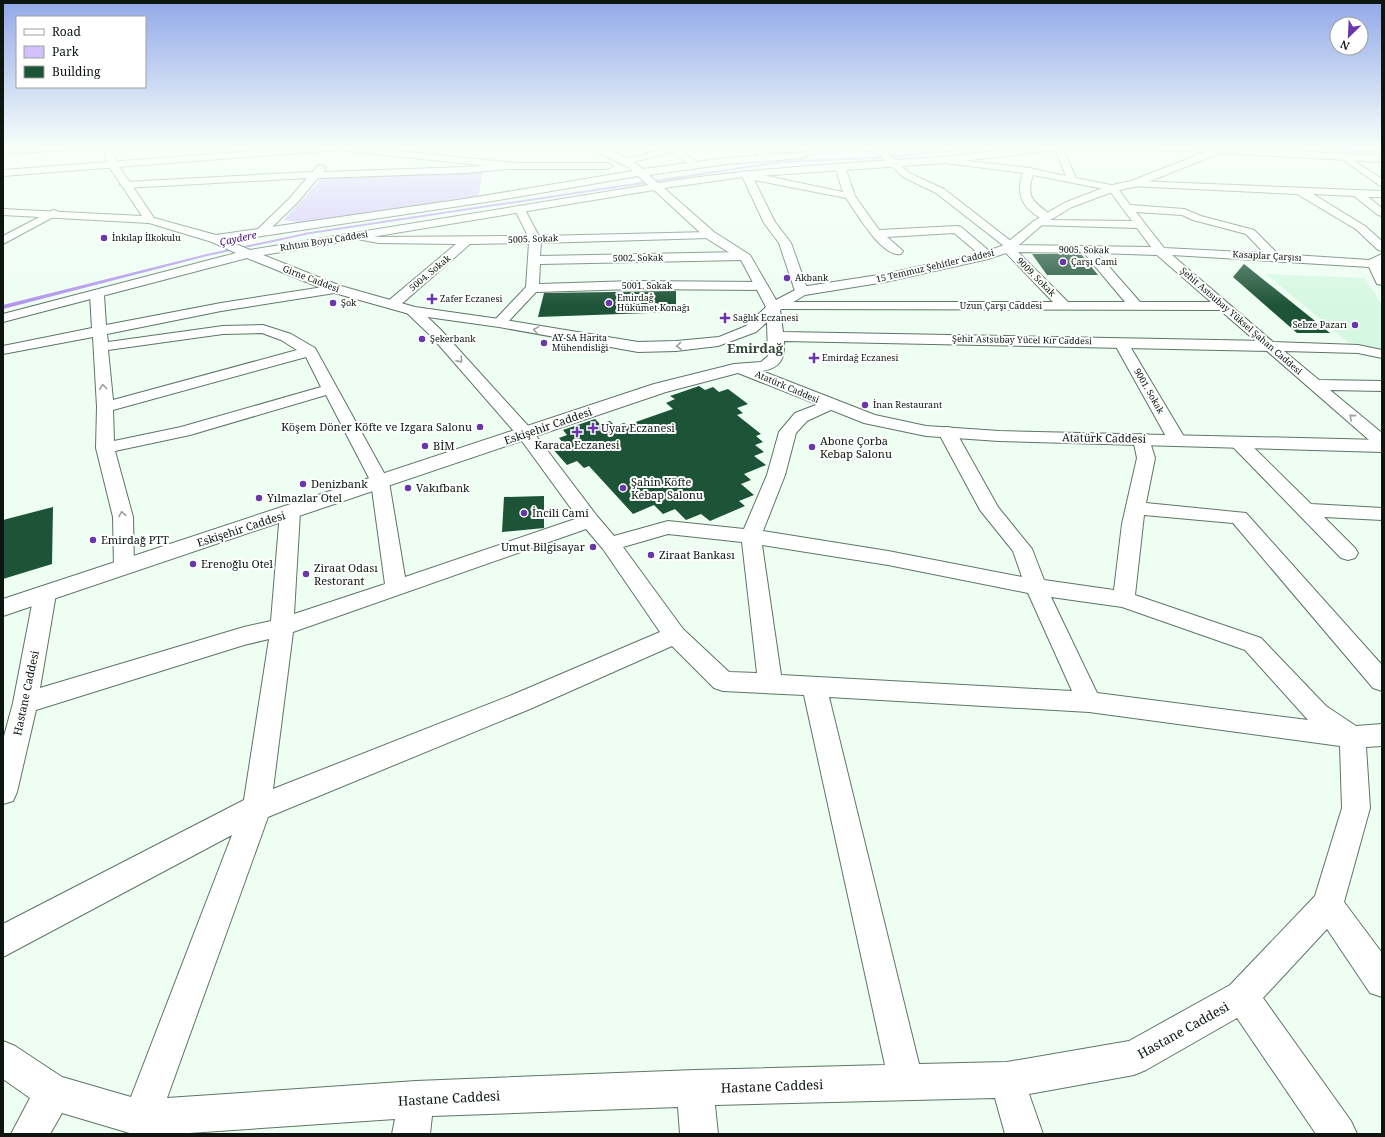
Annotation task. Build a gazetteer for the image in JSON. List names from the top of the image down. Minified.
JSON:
{"streets":{"street":["5005. Sokak","Rıhtım Boyu Caddesi","9005. Sokak","Kasaplar Çarşısı","5002. Sokak","15 Temmuz Şehitler Caddesi","5004. Sokak","9009. Sokak","Girne Caddesi","5001. Sokak","Uzun Çarşı Caddesi","Şehit Astsubay Yüksel Şahan Caddesi","Şehit Astsubay Yücel Kır Caddesi","Atatürk Caddesi","9001. Sokak","Eskişehir Caddesi","Hastane Caddesi"]},"crossings":[["5005. Sokak","Rıhtım Boyu Caddesi"],["5005. Sokak","5004. Sokak"],["Rıhtım Boyu Caddesi","Girne Caddesi"],["9005. Sokak","Kasaplar Çarşısı"],["9005. Sokak","15 Temmuz Şehitler Caddesi"],["9005. Sokak","9009. Sokak"],["9005. Sokak","Şehit Astsubay Yüksel Şahan Caddesi"],["Kasaplar Çarşısı","Şehit Astsubay Yüksel Şahan Caddesi"],["15 Temmuz Şehitler Caddesi","9009. Sokak"],["15 Temmuz Şehitler Caddesi","Girne Caddesi"],["15 Temmuz Şehitler Caddesi","Uzun Çarşı Caddesi"],["15 Temmuz Şehitler Caddesi","Atatürk Caddesi"],["15 Temmuz Şehitler Caddesi","Eskişehir Caddesi"],["5004. Sokak","Girne Caddesi"],["9009. Sokak","Uzun Çarşı Caddesi"],["Girne Caddesi","Atatürk Caddesi"],["Girne Caddesi","Eskişehir Caddesi"],["Uzun Çarşı Caddesi","Şehit Astsubay Yüksel Şahan Caddesi"],["Şehit Astsubay Yüksel Şahan Caddesi","Şehit Astsubay Yücel Kır Caddesi"],["Şehit Astsubay Yücel Kır Caddesi","9001. Sokak"],["Atatürk Caddesi","9001. Sokak"],["Atatürk Caddesi","Eskişehir Caddesi"],["Eskişehir Caddesi","Hastane Caddesi"]],"districts":["Emirdağ"],"water":["Çaydere"],"places":{"other":["İnkılap İlkokulu","Çarşı Cami","Akbank","Şok","Emirdağ Hükümet Konağı","Sebze Pazarı","Şekerbank","AY-SA Harita Mühendisliği","İnan Restaurant","Köşem Döner Köfte ve Izgara Salonu","BİM","Abone Çorba Kebap Salonu","Denizbank","Vakıfbank","Şahin Köfte Kebap Salonu","Yılmazlar Otel","İncili Cami","Emirdağ PTT","Umut Bilgisayar","Ziraat Bankası","Erenoğlu Otel","Ziraat Odası Restorant"],"health":["Zafer Eczanesi","Sağlık Eczanesi","Emirdağ Eczanesi","Uyar Eczanesi","Karaca Eczanesi"]},"legend":["Road","Park","Building"],"north":"bottom left"}
